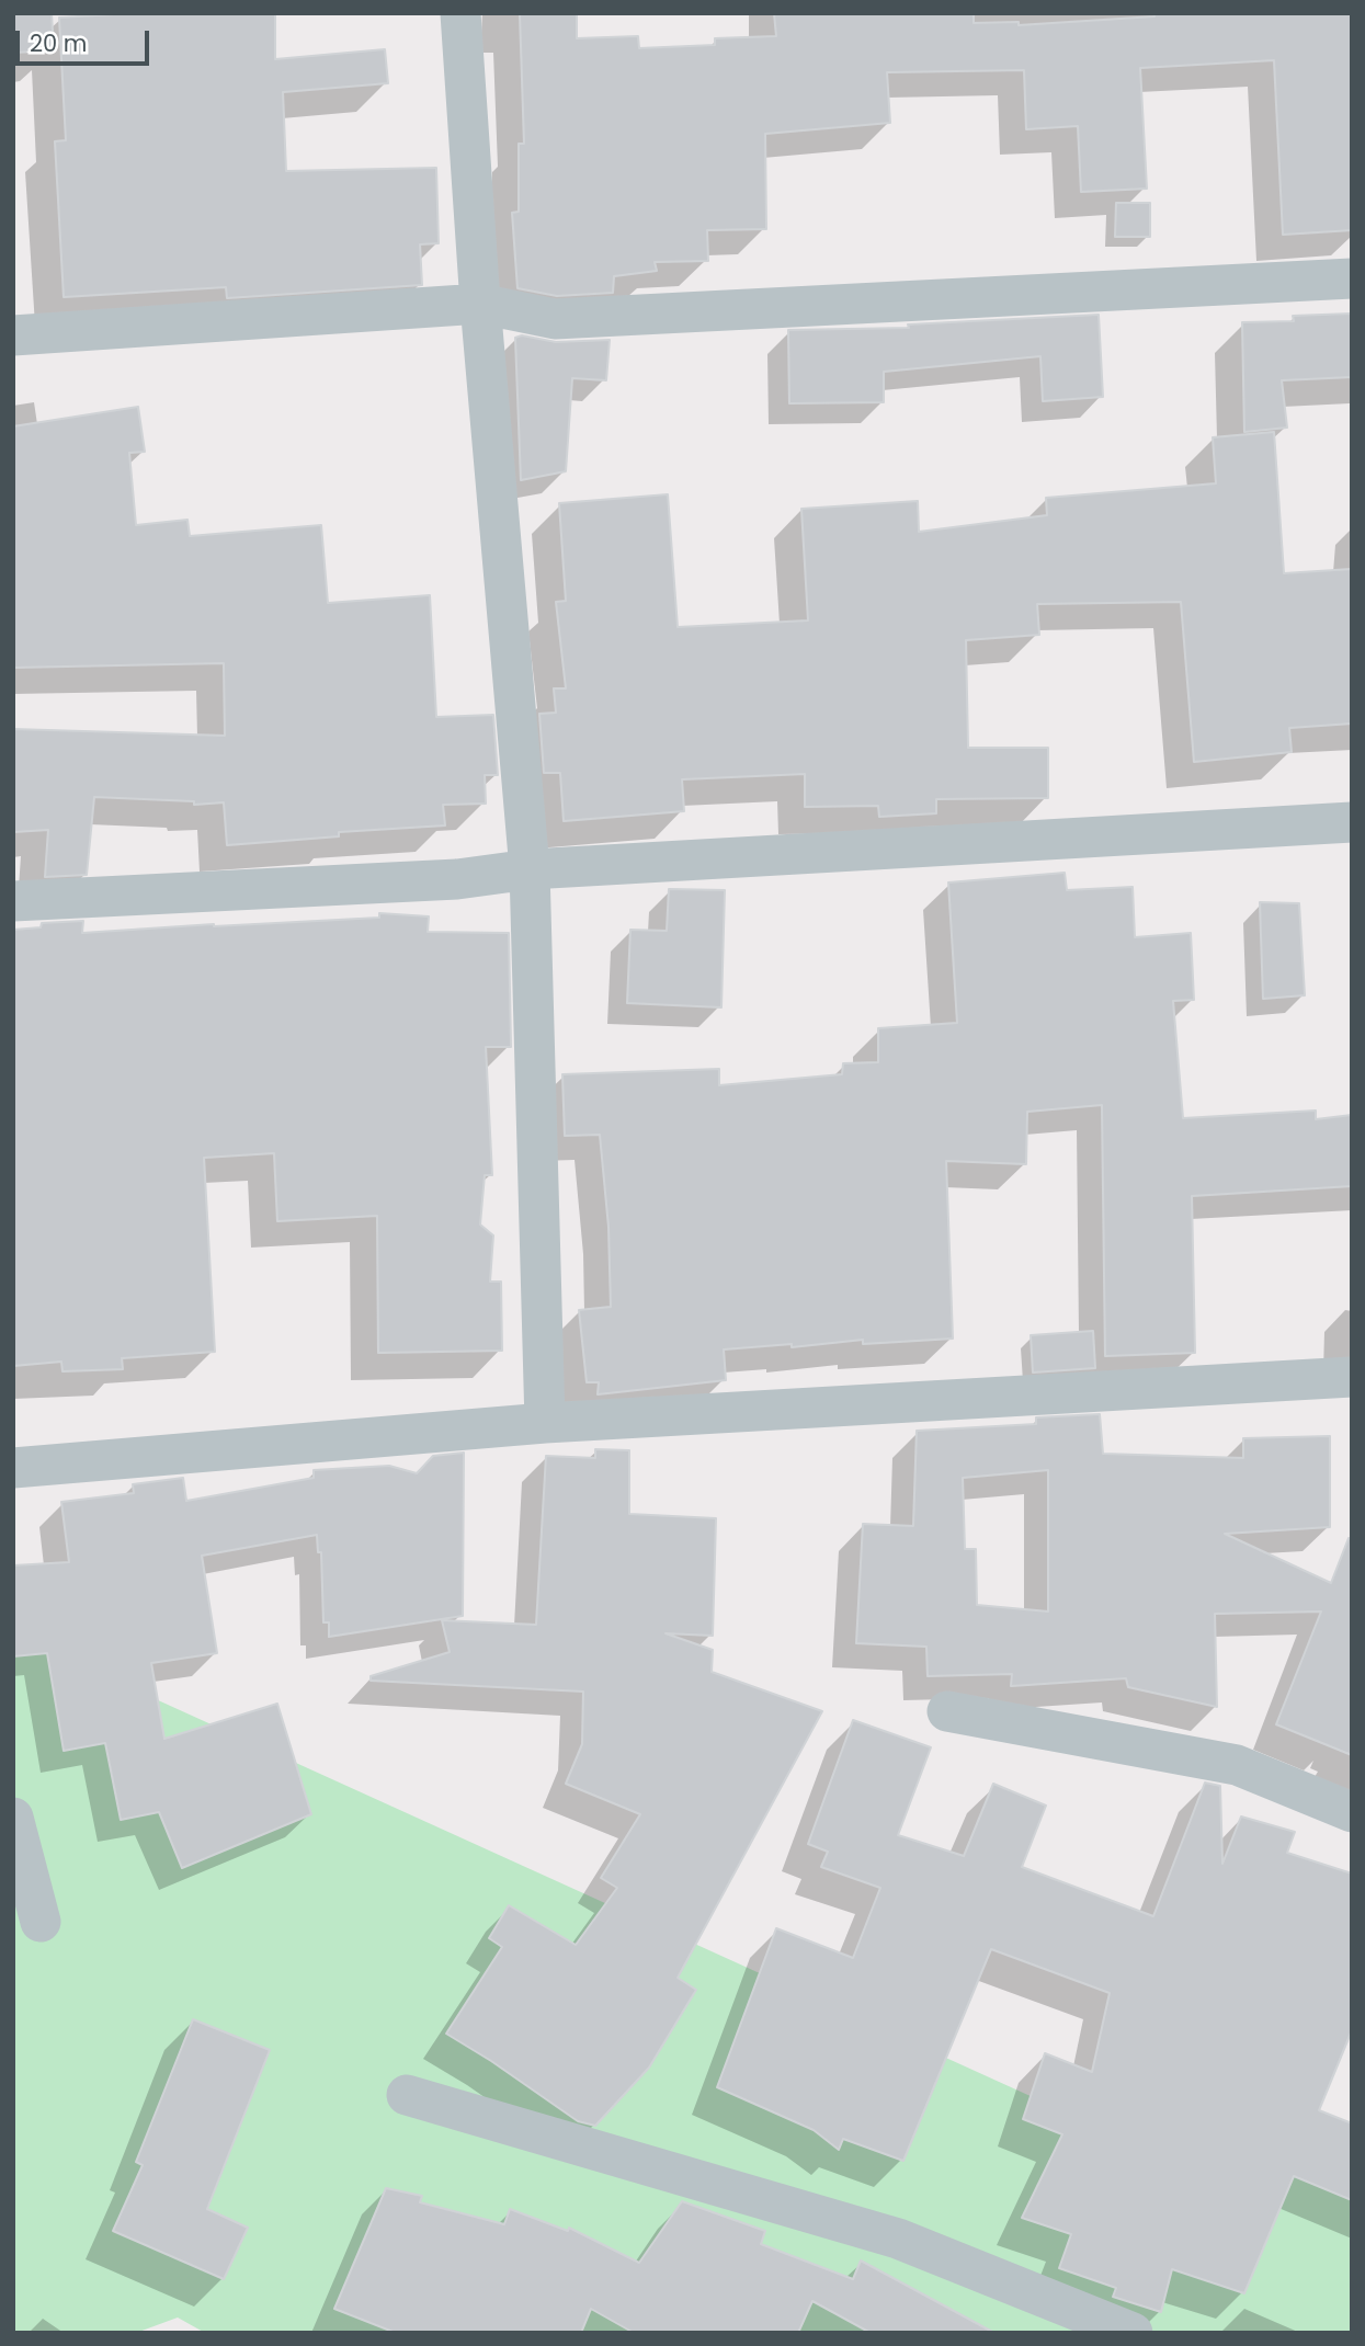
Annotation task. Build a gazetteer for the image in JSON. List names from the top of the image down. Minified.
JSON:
{"scale_bar":"20 m"}
